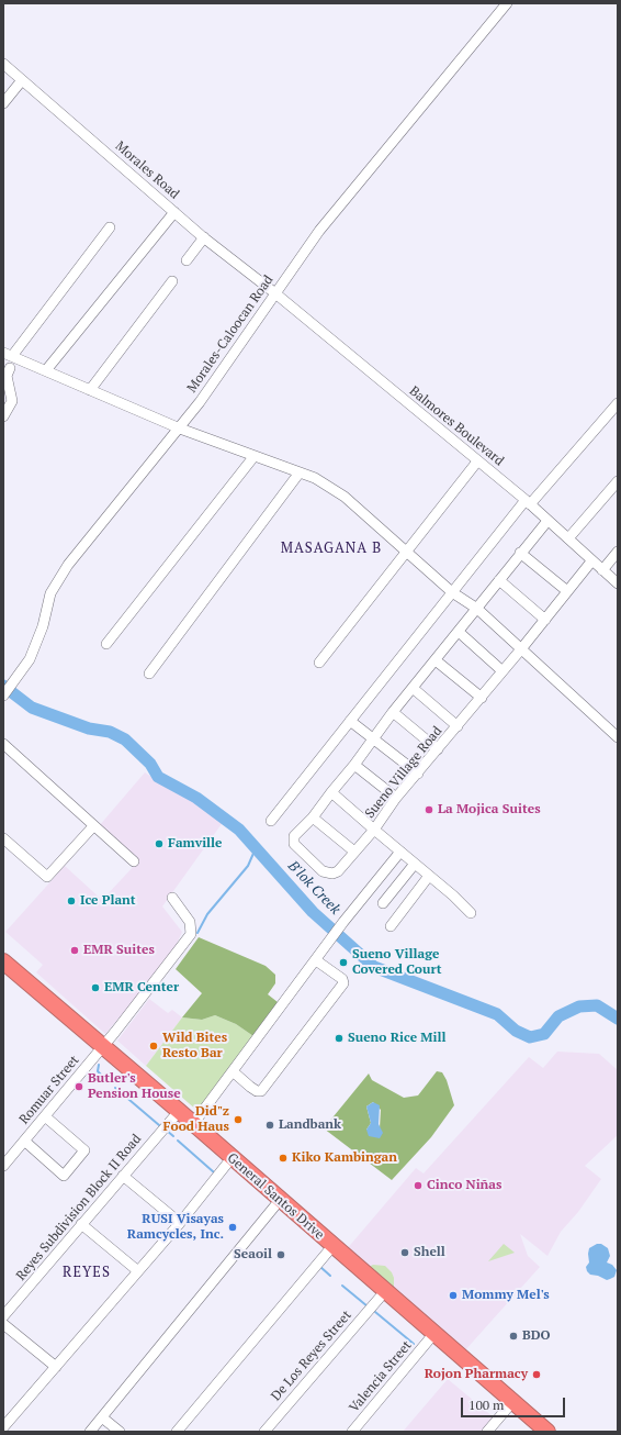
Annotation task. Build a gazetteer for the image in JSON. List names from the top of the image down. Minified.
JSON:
{"streets":{"highway":["General Santos Drive"],"street":["Morales Road","Morales-Caloocan Road","Balmores Boulevard","Sueno Village Road","Romuar Street","Reyes Subdivision Block II Road","De Los Reyes Street","Valencia Street"]},"crossings":[["Morales Road","Morales-Caloocan Road"],["Morales Road","Balmores Boulevard"],["Morales-Caloocan Road","Balmores Boulevard"],["Balmores Boulevard","Sueno Village Road"],["Romuar Street","General Santos Drive"],["General Santos Drive","Reyes Subdivision Block II Road"],["General Santos Drive","De Los Reyes Street"],["General Santos Drive","Valencia Street"]],"districts":["MASAGANA B","REYES"],"water":["B'lok Creek"],"places":["La Mojica Suites","Famville","Ice Plant","EMR Suites","Sueno Village Covered Court","EMR Center","Sueno Rice Mill","Wild Bites Resto Bar","Butler's Pension House","Did\"z Food Haus","Landbank","Kiko Kambingan","Cinco Niñas","RUSI Visayas Ramcycles, Inc.","Shell","Seaoil","Mommy Mel's","BDO","Rojon Pharmacy"],"scale_bar":"100 m"}
